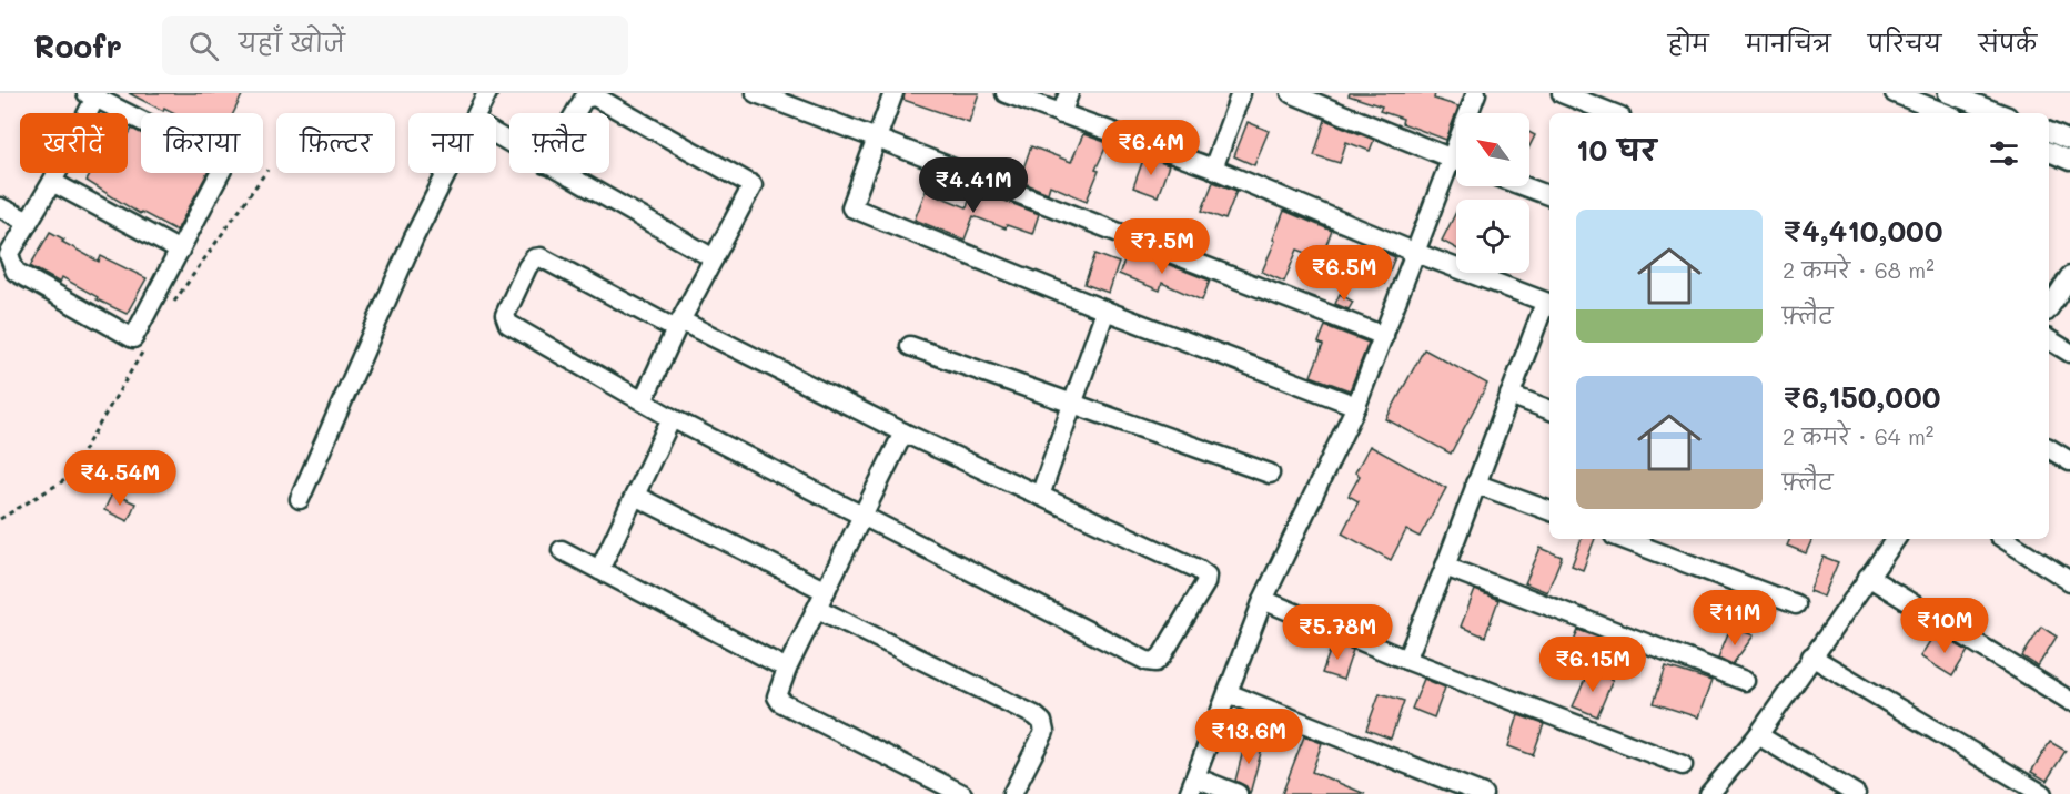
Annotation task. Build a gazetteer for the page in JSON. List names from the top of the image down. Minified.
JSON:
{"north":"top left","page":{"header":"Roofr","search":"यहाँ खोजें","nav":["होम","मानचित्र","परिचय","संपर्क"],"chip":["खरीदें","किराया","फ़िल्टर","नया","फ़्लैट"],"heading":"10 घर","price":["₹6.4M","₹4.41M","₹7.5M","₹6.5M","₹4.54M","₹11M","₹10M","₹5.78M","₹6.15M","₹13.6M"],"list":[{"name":"₹4,410,000","note":"2 कमरे · 68 m² · फ़्लैट"},{"name":"₹6,150,000","note":"2 कमरे · 64 m² · फ़्लैट"}]}}
